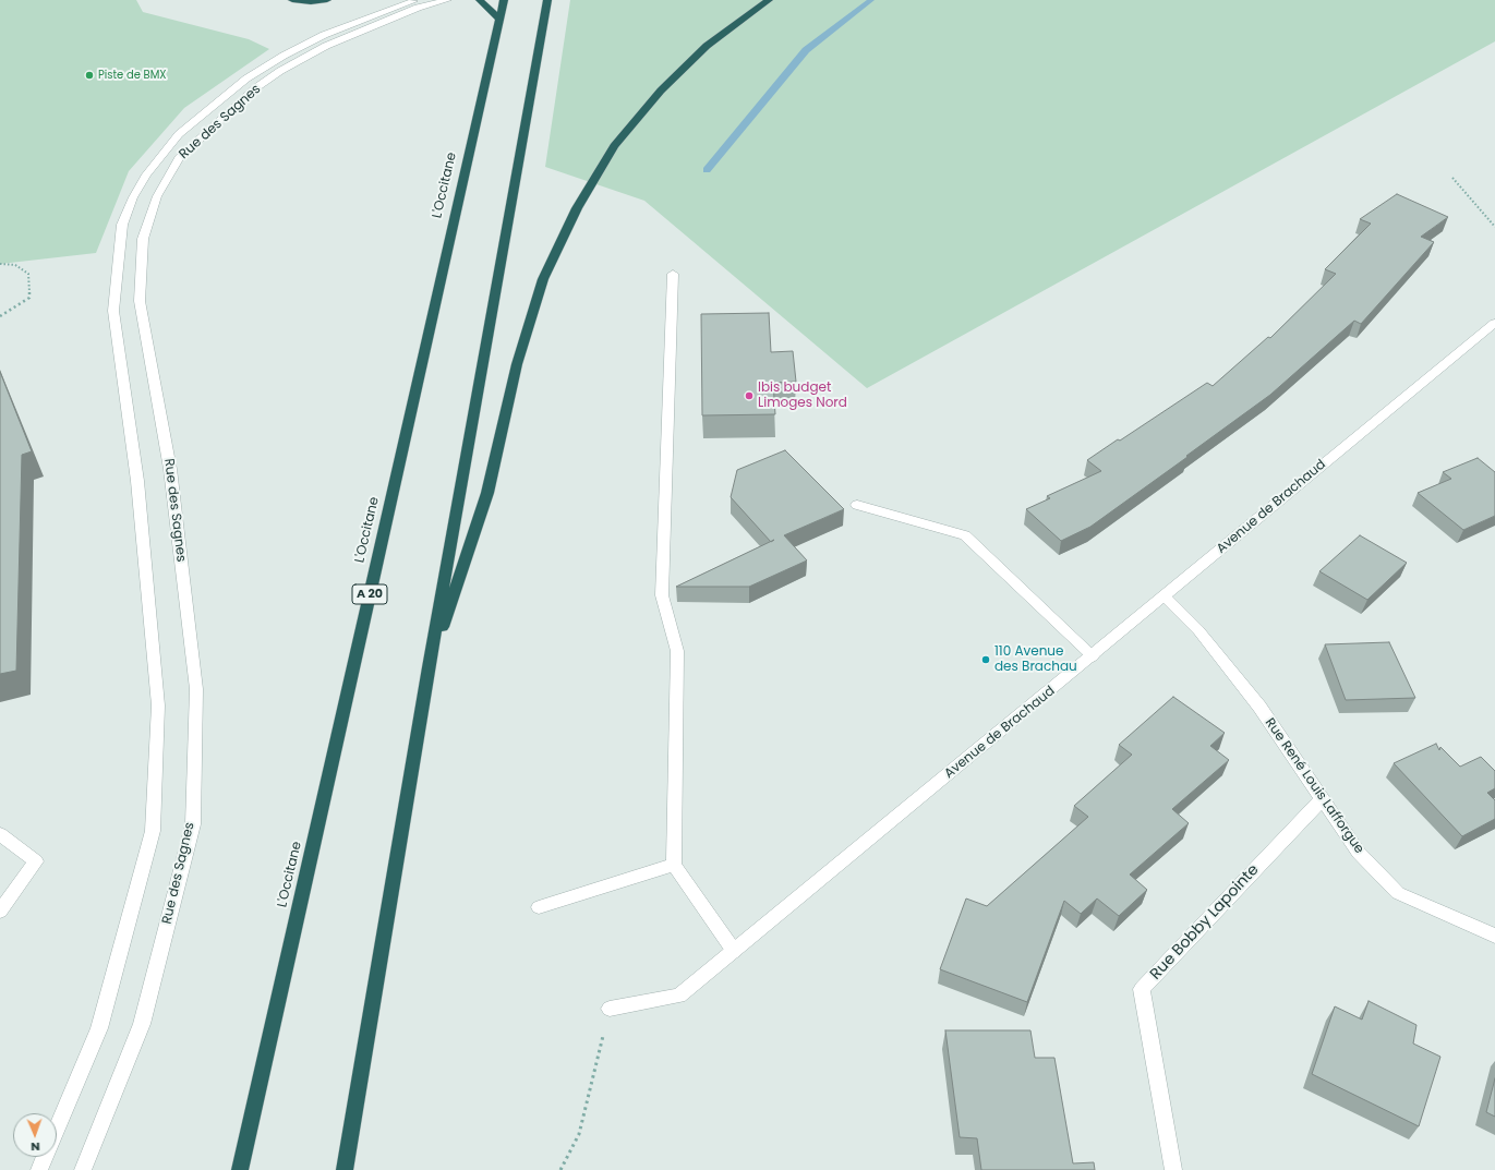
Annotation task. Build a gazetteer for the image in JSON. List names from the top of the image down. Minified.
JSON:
{"streets":{"highway":["L'Occitane","A 20"],"street":["Rue des Sagnes","Avenue de Brachaud","Rue René Louis Lafforgue","Rue Bobby Lapointe"]},"crossings":[["Avenue de Brachaud","Rue René Louis Lafforgue"],["Rue René Louis Lafforgue","Rue Bobby Lapointe"]],"places":["Piste de BMX","Ibis budget Limoges Nord","110 Avenue des Brachau"],"north":"bottom"}
